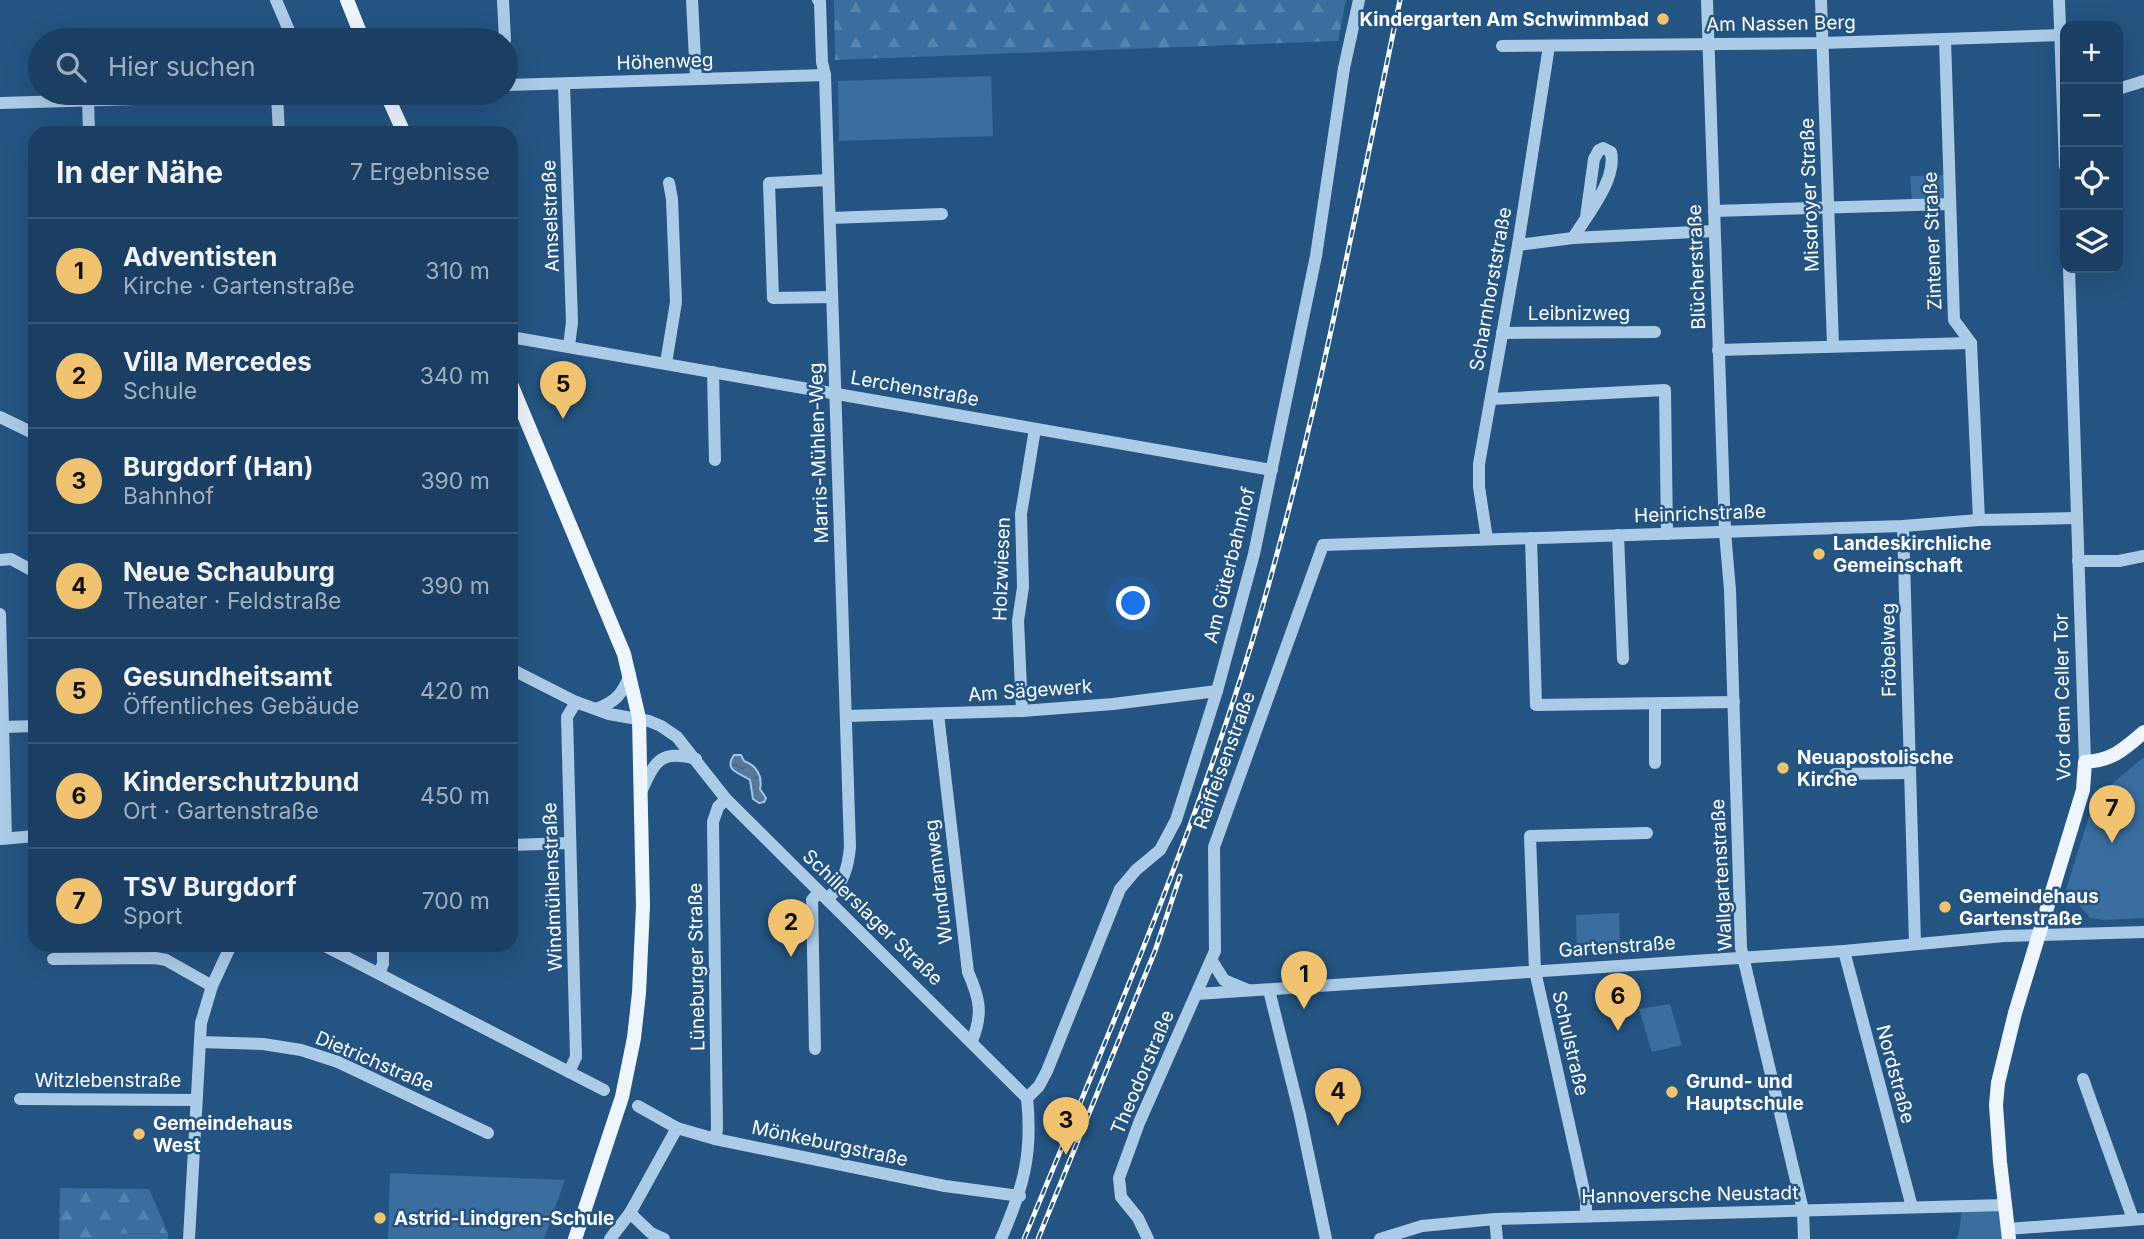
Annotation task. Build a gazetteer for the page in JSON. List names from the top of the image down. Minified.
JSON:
{"streets":{"main road":["Vor dem Celler Tor"],"street":["Am Nassen Berg","Höhenweg","Misdroyer Straße","Amselstraße","Zintener Straße","Blücherstraße","Scharnhorststraße","Leibnizweg","Lerchenstraße","Marris-Mühlen-Weg","Heinrichstraße","Am Güterbahnhof","Holzwiesen","Fröbelweg","Am Sägewerk","Raiffeisenstraße","Wallgartenstraße","Wundramweg","Windmühlenstraße","Schillerslager Straße","Gartenstraße","Lüneburger Straße","Schulstraße","Dietrichstraße","Theodorstraße","Nordstraße","Witzlebenstraße","Mönkeburgstraße","Hannoversche Neustadt"]},"crossings":[["Am Nassen Berg","Misdroyer Straße"],["Am Nassen Berg","Zintener Straße"],["Am Nassen Berg","Blücherstraße"],["Am Nassen Berg","Scharnhorststraße"],["Höhenweg","Amselstraße"],["Höhenweg","Marris-Mühlen-Weg"],["Amselstraße","Lerchenstraße"],["Zintener Straße","Heinrichstraße"],["Blücherstraße","Heinrichstraße"],["Blücherstraße","Wallgartenstraße"],["Scharnhorststraße","Leibnizweg"],["Scharnhorststraße","Heinrichstraße"],["Lerchenstraße","Marris-Mühlen-Weg"],["Lerchenstraße","Am Güterbahnhof"],["Lerchenstraße","Holzwiesen"],["Marris-Mühlen-Weg","Am Sägewerk"],["Marris-Mühlen-Weg","Schillerslager Straße"],["Heinrichstraße","Fröbelweg"],["Heinrichstraße","Vor dem Celler Tor"],["Heinrichstraße","Raiffeisenstraße"],["Heinrichstraße","Wallgartenstraße"],["Am Güterbahnhof","Am Sägewerk"],["Am Güterbahnhof","Schillerslager Straße"],["Holzwiesen","Am Sägewerk"],["Fröbelweg","Gartenstraße"],["Am Sägewerk","Wundramweg"],["Vor dem Celler Tor","Gartenstraße"],["Vor dem Celler Tor","Hannoversche Neustadt"],["Raiffeisenstraße","Gartenstraße"],["Raiffeisenstraße","Theodorstraße"],["Wallgartenstraße","Gartenstraße"],["Wallgartenstraße","Hannoversche Neustadt"],["Wundramweg","Schillerslager Straße"],["Windmühlenstraße","Schillerslager Straße"],["Schillerslager Straße","Lüneburger Straße"],["Gartenstraße","Schulstraße"],["Gartenstraße","Theodorstraße"],["Gartenstraße","Nordstraße"],["Lüneburger Straße","Mönkeburgstraße"],["Schulstraße","Hannoversche Neustadt"],["Nordstraße","Hannoversche Neustadt"]],"places":["Kindergarten Am Schwimmbad","Landeskirchliche Gemeinschaft","Neuapostolische Kirche","Gemeindehaus Gartenstraße","Grund- und Hauptschule","Gemeindehaus West","Astrid-Lindgren-Schule"],"page":{"map_buttons":["+","−"],"search":"Hier suchen","heading":["In der Nähe","7 Ergebnisse"],"list":[{"mark":"1","name":"Adventisten","note":"Kirche · Gartenstraße","value":"310 m"},{"mark":"2","name":"Villa Mercedes","note":"Schule","value":"340 m"},{"mark":"3","name":"Burgdorf (Han)","note":"Bahnhof","value":"390 m"},{"mark":"4","name":"Neue Schauburg","note":"Theater · Feldstraße","value":"390 m"},{"mark":"5","name":"Gesundheitsamt","note":"Öffentliches Gebäude","value":"420 m"},{"mark":"6","name":"Kinderschutzbund","note":"Ort · Gartenstraße","value":"450 m"},{"mark":"7","name":"TSV Burgdorf","note":"Sport","value":"700 m"}],"pins":["5","7","2","1","6","4","3"]}}
